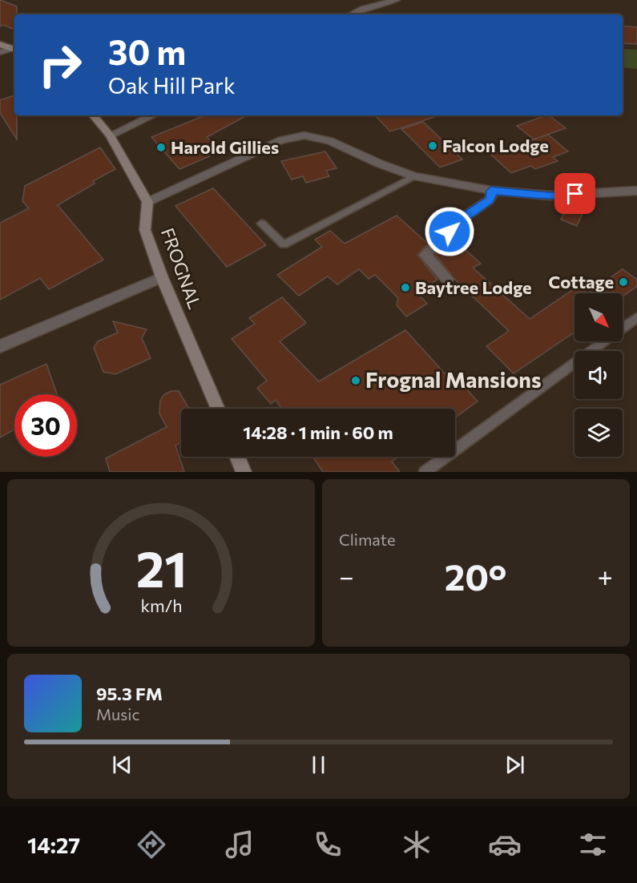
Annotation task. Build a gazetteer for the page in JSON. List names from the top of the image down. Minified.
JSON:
{"streets":{"street":["FROGNAL"]},"places":["Falcon Lodge","Harold Gillies","Cottage","Baytree Lodge","Frognal Mansions"],"north":"bottom right","page":{"turn":["30 m","Oak Hill Park"],"limit":"30","trip":"14:28 · 1 min · 60 m","tile":"Climate","heat":["−","20°","+"],"song":["95.3 FM","Music"],"tabs":"14:27","gauge":["21","km/h"]}}
